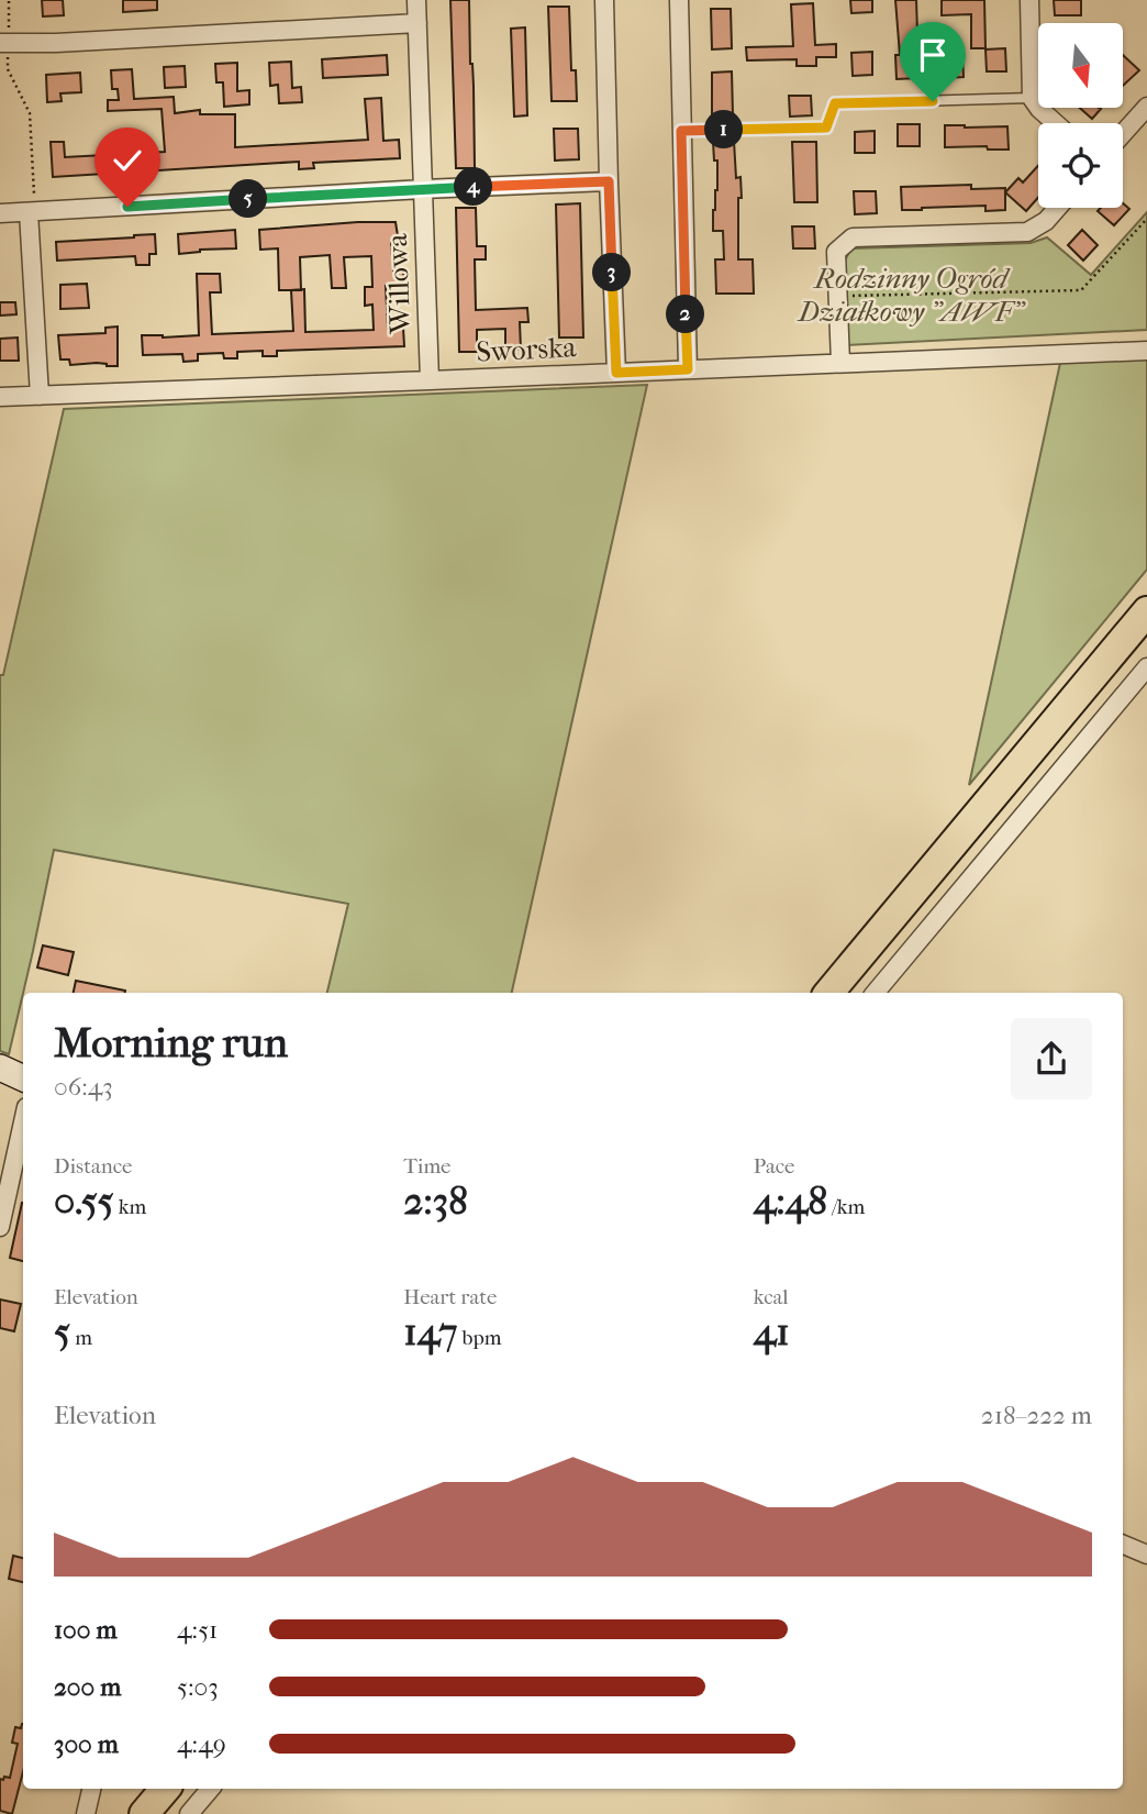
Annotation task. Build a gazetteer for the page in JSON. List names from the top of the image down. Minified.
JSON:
{"streets":{"street":["Willowa","Sworska"]},"crossings":[["Willowa","Sworska"]],"parks":["Rodzinny Ogród Działkowy \"AWF\""],"north":"bottom","page":{"pins":["1","4","5","3","2"],"heading":["Morning run","06:43"],"stats":[["Distance","0.55 km"],["Time","2:38"],["Pace","4:48 /km"],["Elevation","5 m"],["Heart rate","147 bpm"],["kcal","41"]],"chart":["Elevation","218–222 m"],"list":[{"name":"100 m","note":"4:51"},{"name":"200 m","note":"5:03"},{"name":"300 m","note":"4:49"}]}}
